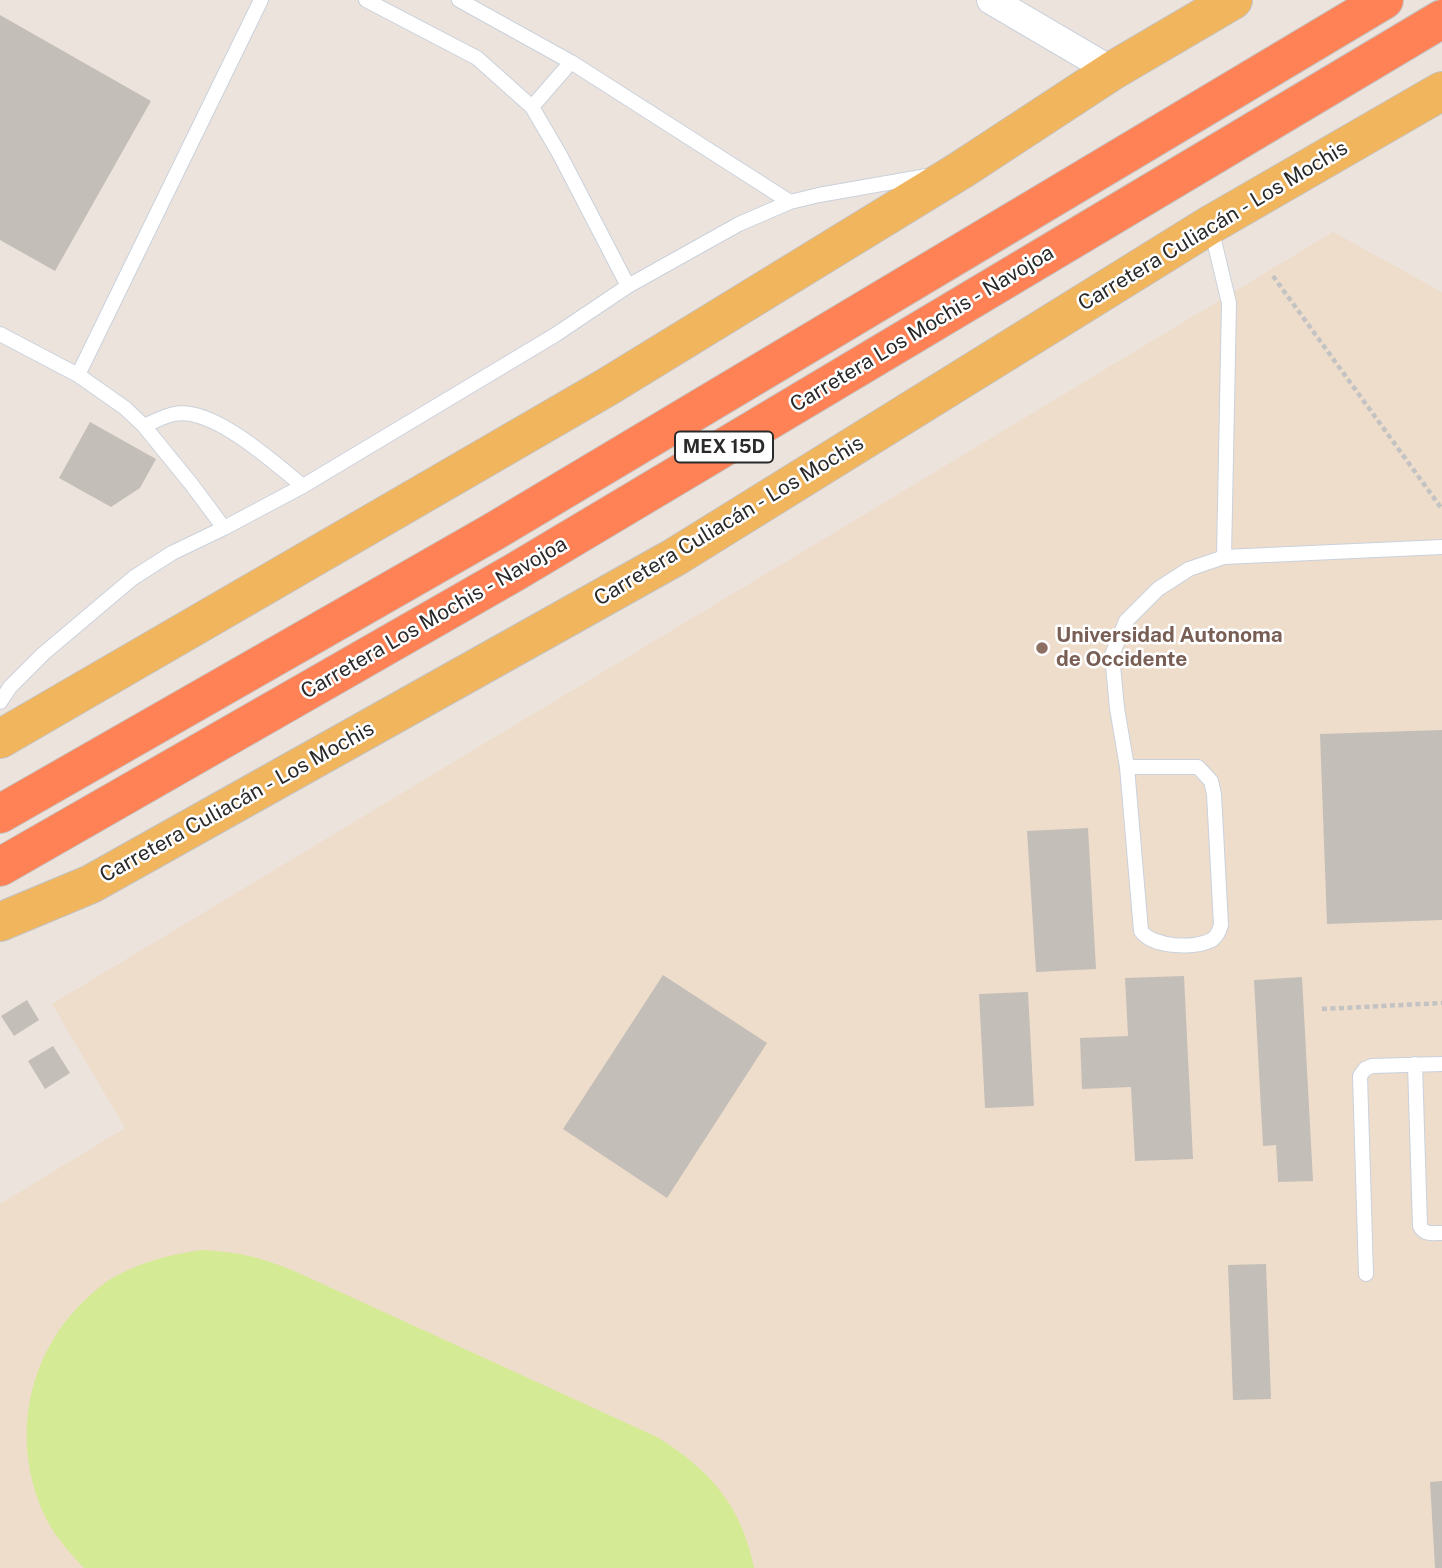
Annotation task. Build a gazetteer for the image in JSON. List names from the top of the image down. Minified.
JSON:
{"streets":{"highway":["Carretera Los Mochis - Navojoa","MEX 15D"],"main road":["Carretera Culiacán - Los Mochis"]},"places":["Universidad Autonoma de Occidente"]}
